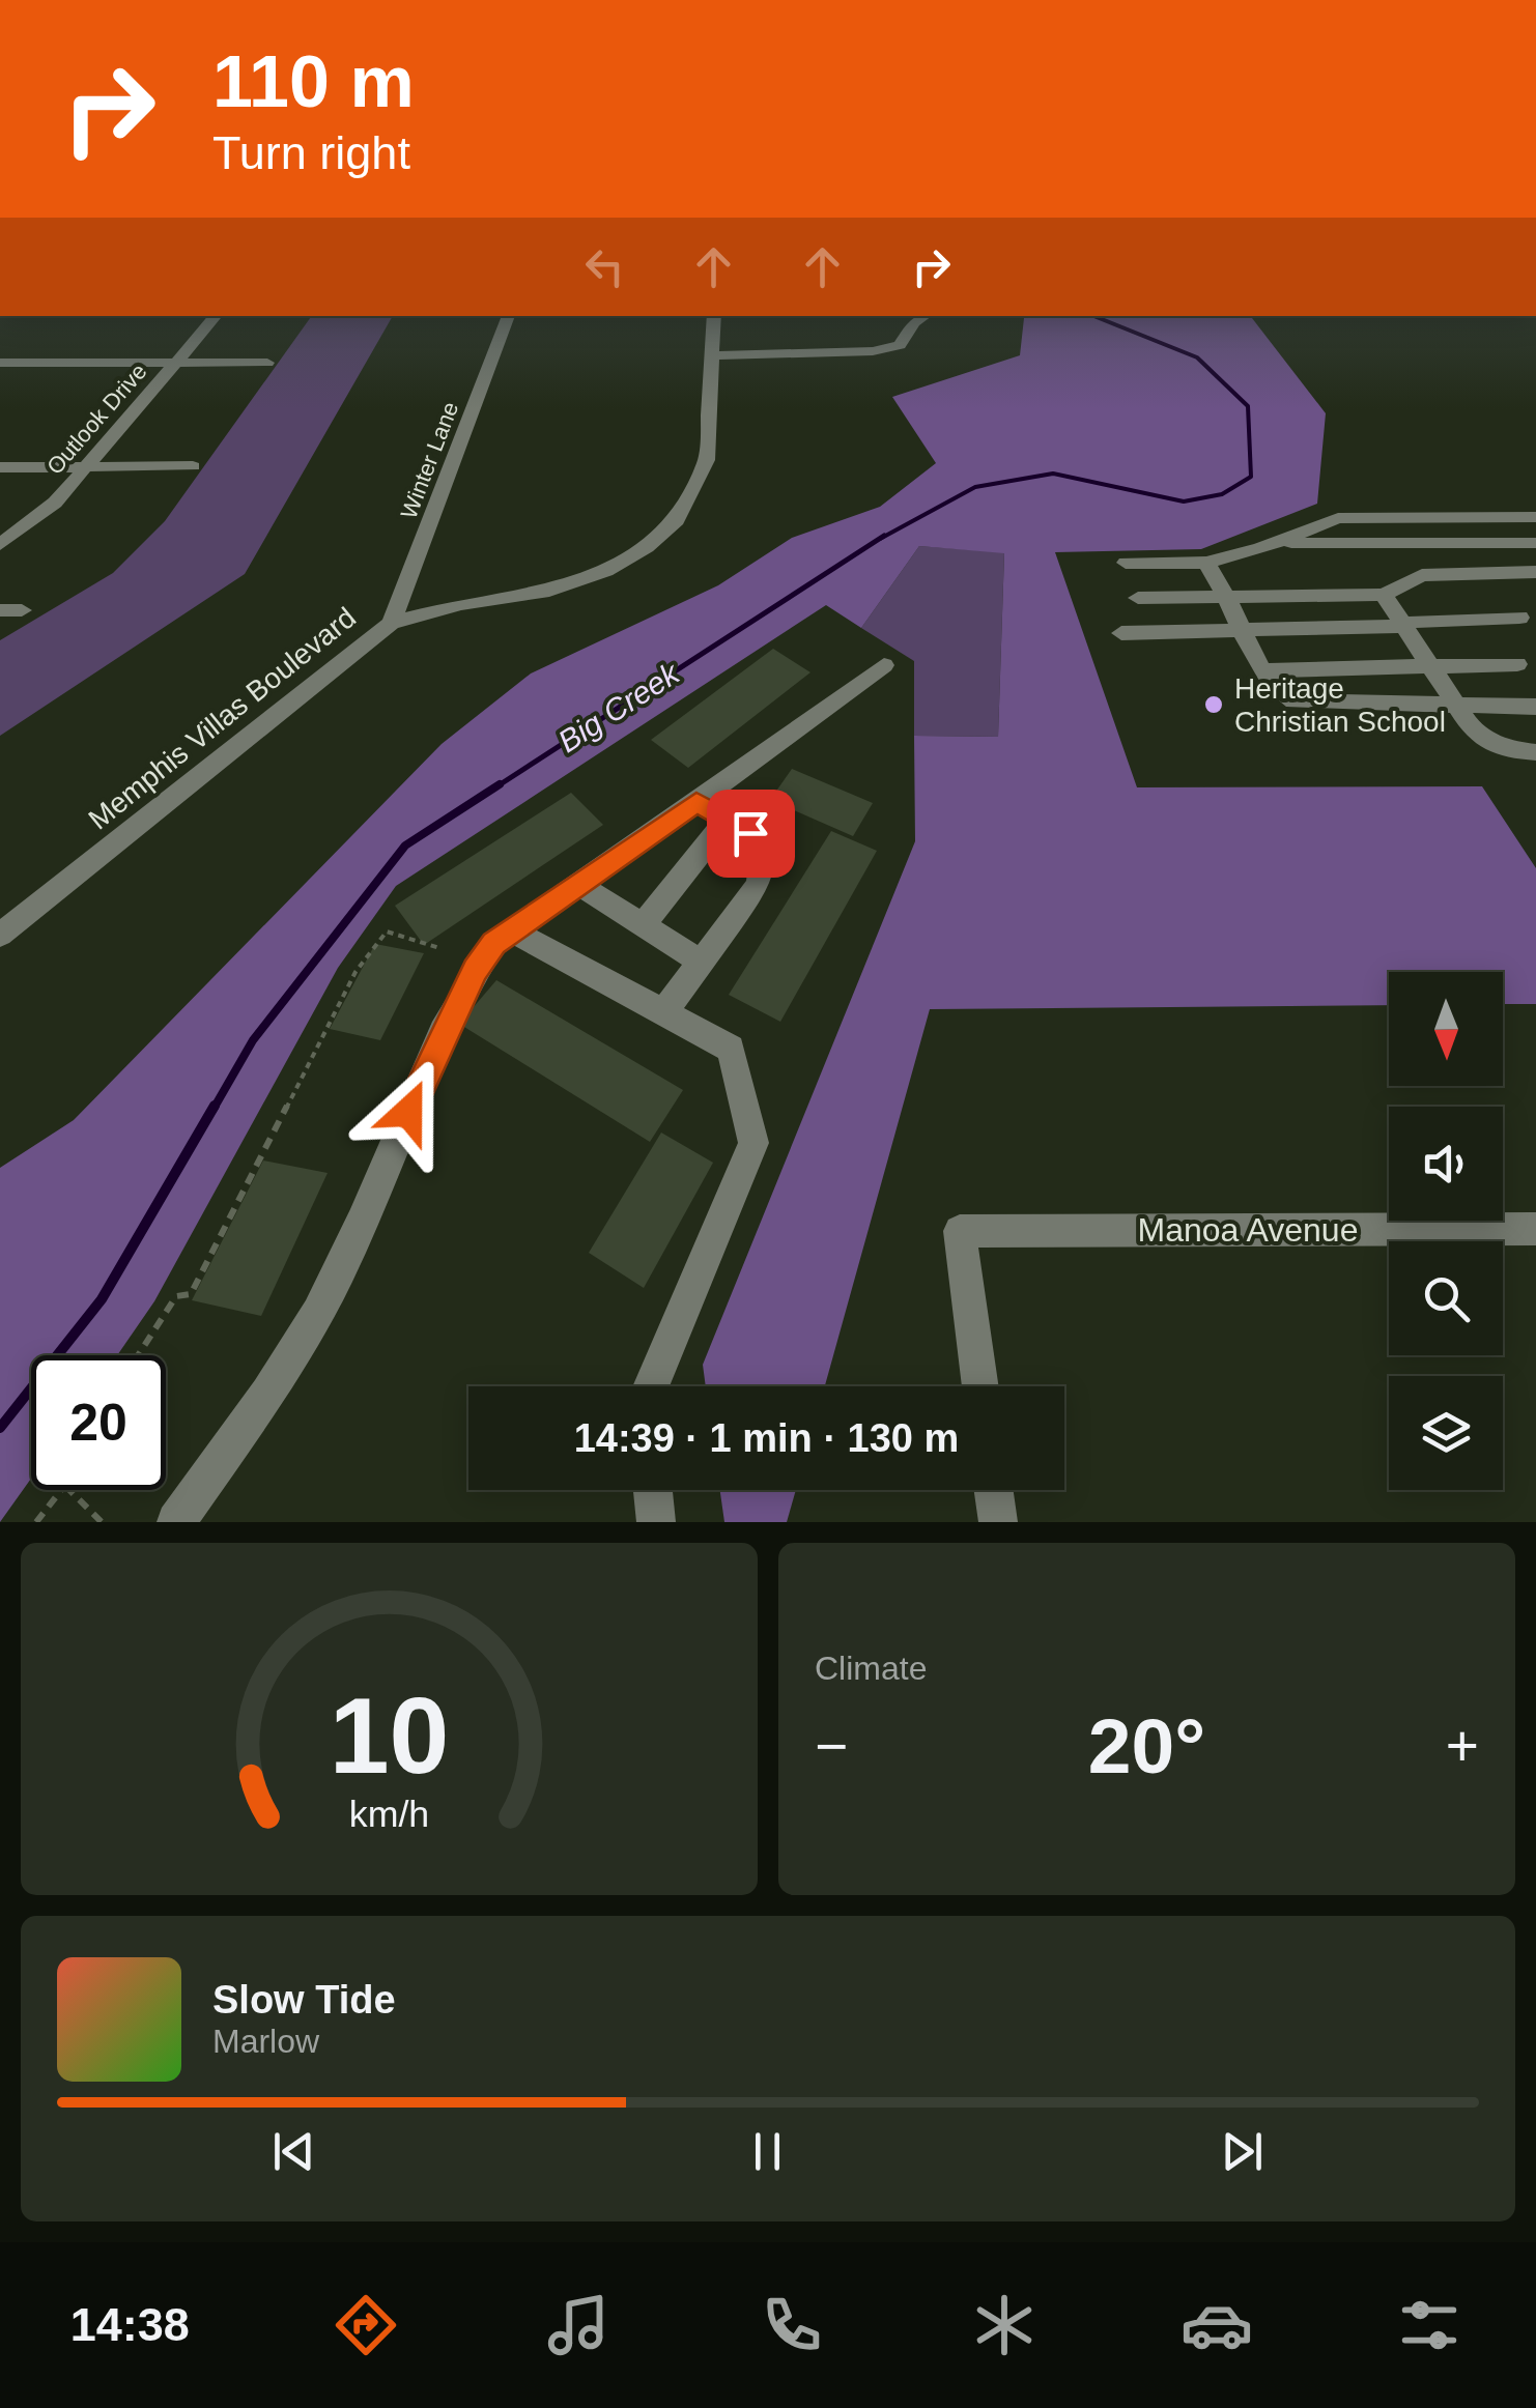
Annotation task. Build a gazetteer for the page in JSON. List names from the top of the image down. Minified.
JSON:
{"streets":{"street":["Outlook Drive","Winter Lane","Memphis Villas Boulevard","Manoa Avenue"]},"crossings":[["Winter Lane","Memphis Villas Boulevard"]],"water":["Big Creek"],"places":["Heritage Christian School"],"north":"bottom","page":{"turn":["110 m","Turn right"],"limit":"20","trip":"14:39 · 1 min · 130 m","tile":"Climate","heat":["−","20°","+"],"song":["Slow Tide","Marlow"],"tabs":"14:38","gauge":["10","km/h"]}}
